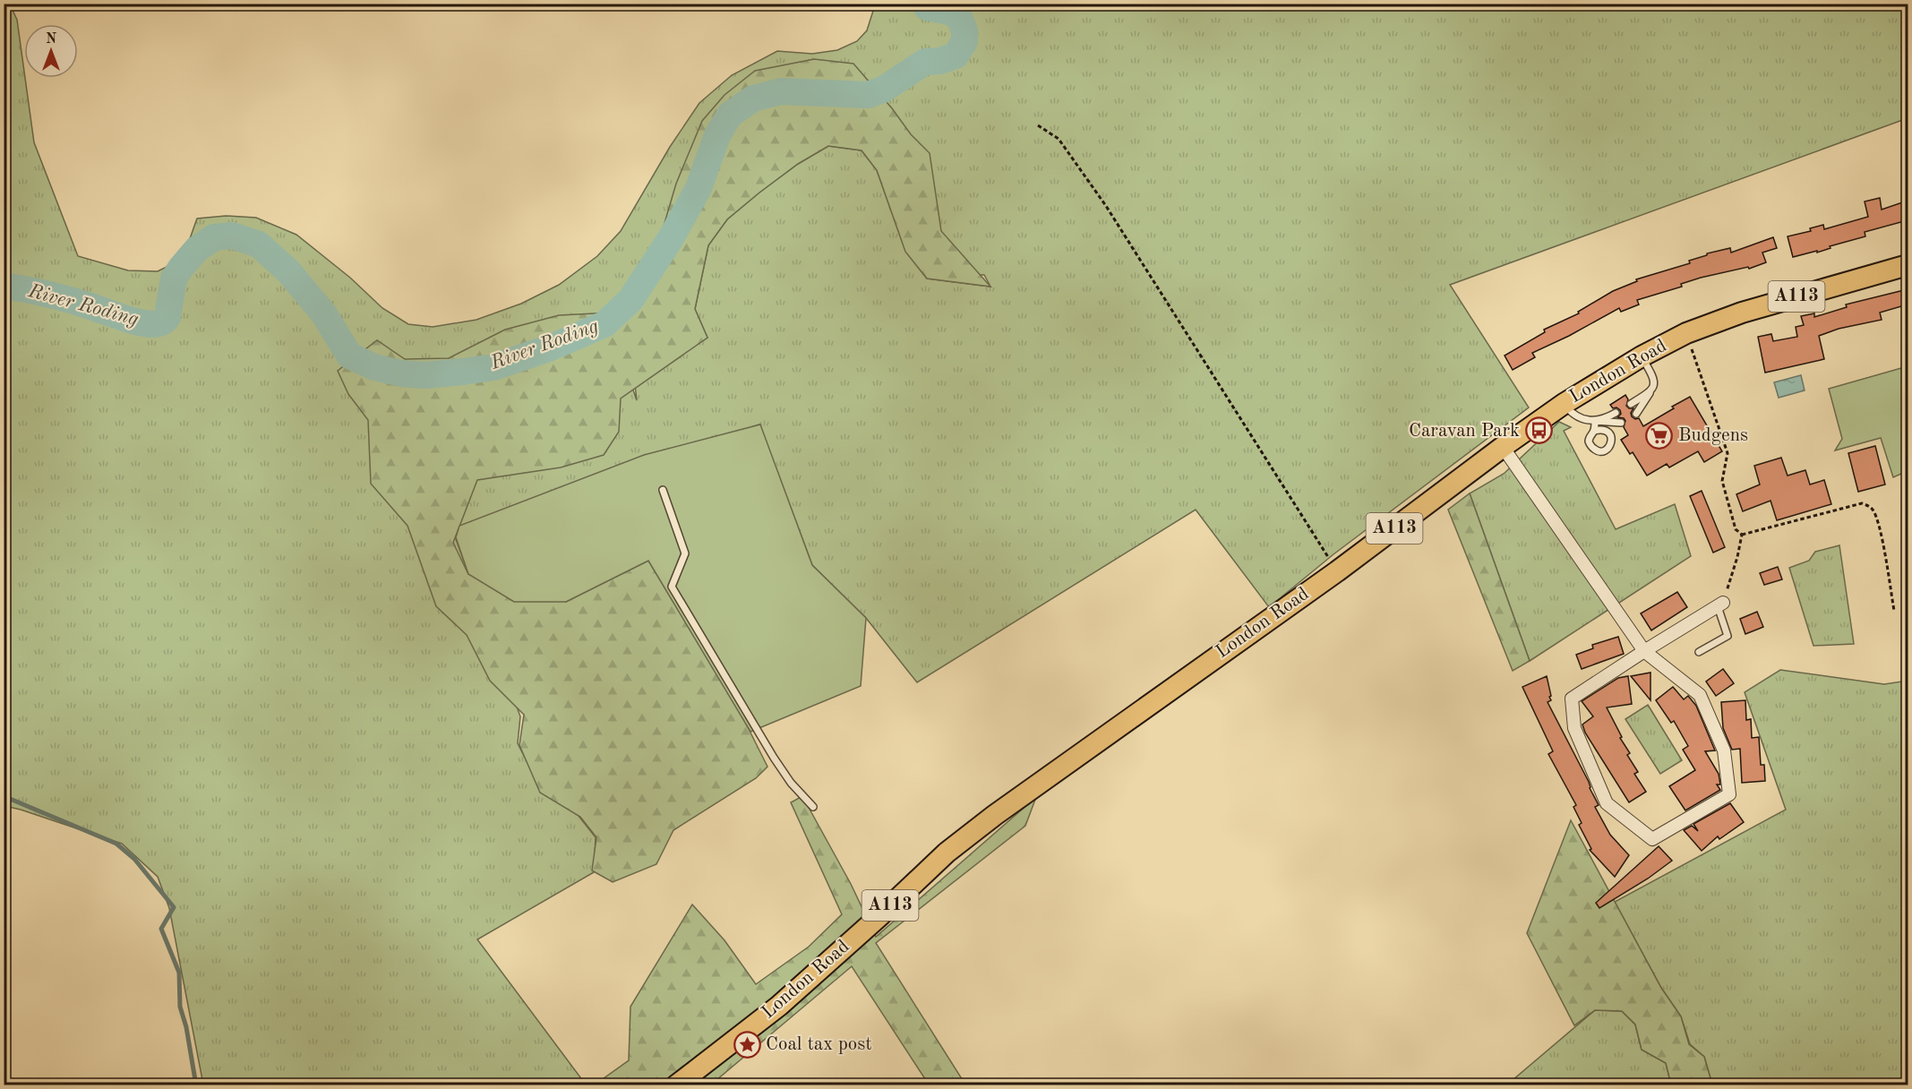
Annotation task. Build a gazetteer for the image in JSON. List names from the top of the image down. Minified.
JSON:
{"streets":{"main road":["A113","London Road"]},"water":["River Roding"],"places":{"bus stop":["Caravan Park"],"supermarket":["Budgens"],"place":["Coal tax post"]},"north":"top"}
